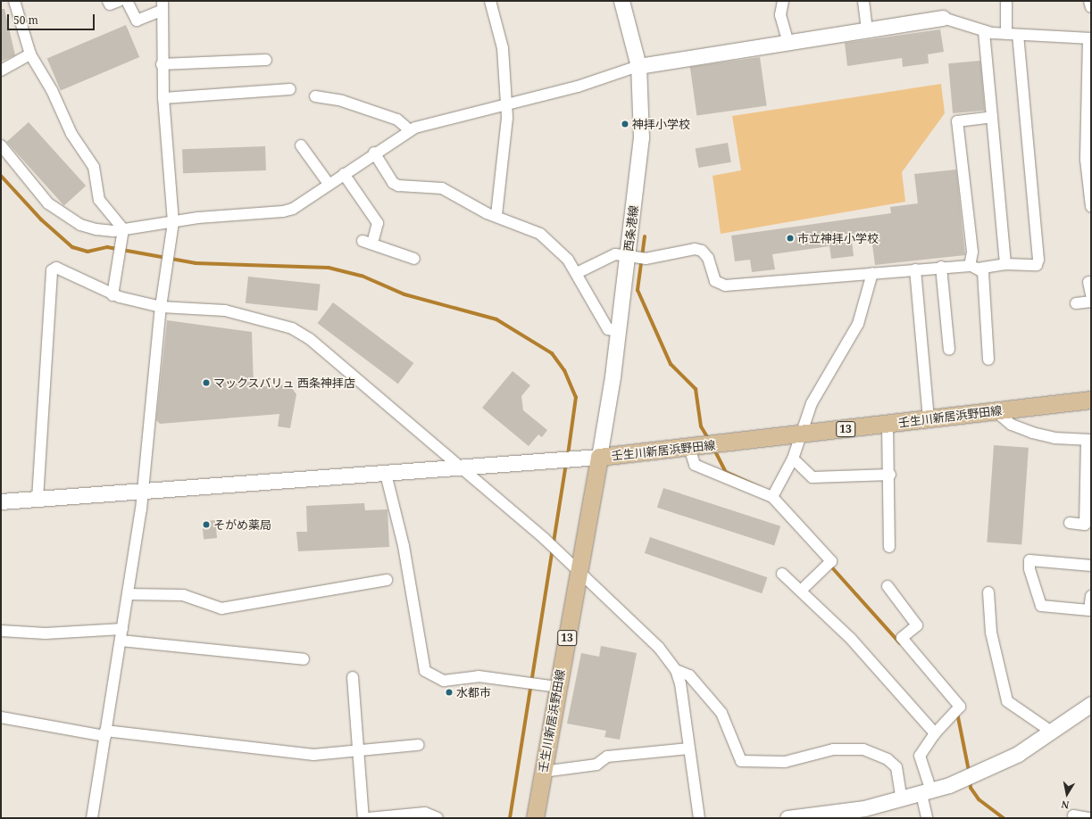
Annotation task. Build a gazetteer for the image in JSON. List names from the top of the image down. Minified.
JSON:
{"streets":{"main road":["壬生川新居浜野田線","13"],"street":["西条港線"]},"crossings":[["西条港線","壬生川新居浜野田線"]],"places":["神拝小学校","市立神拝小学校","マックスバリュ 西条神拝店","そがめ薬局","水都市"],"scale_bar":"50 m","north":"bottom"}
